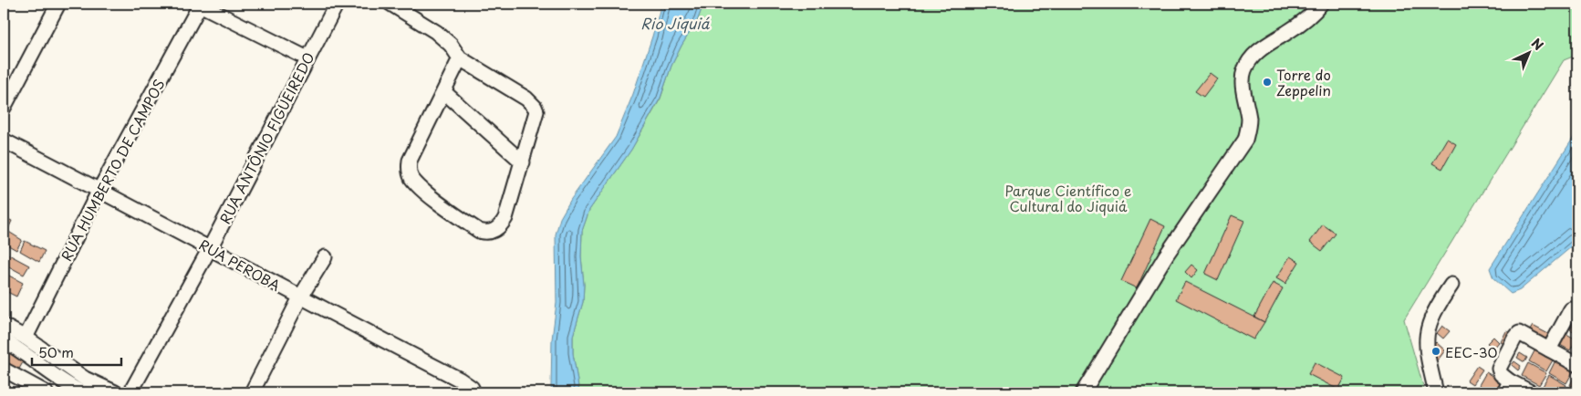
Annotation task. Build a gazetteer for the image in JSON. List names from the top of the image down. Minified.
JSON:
{"streets":{"street":["RUA ANTÔNIO FIGUEIREDO","RUA HUMBERTO DE CAMPOS","RUA PEROBA"]},"crossings":[["RUA ANTÔNIO FIGUEIREDO","RUA PEROBA"],["RUA HUMBERTO DE CAMPOS","RUA PEROBA"]],"water":["Rio Jiquiá"],"parks":["Parque Científico e Cultural do Jiquiá"],"places":["Torre do Zeppelin","EEC-30"],"scale_bar":"50 m","north":"top right"}
